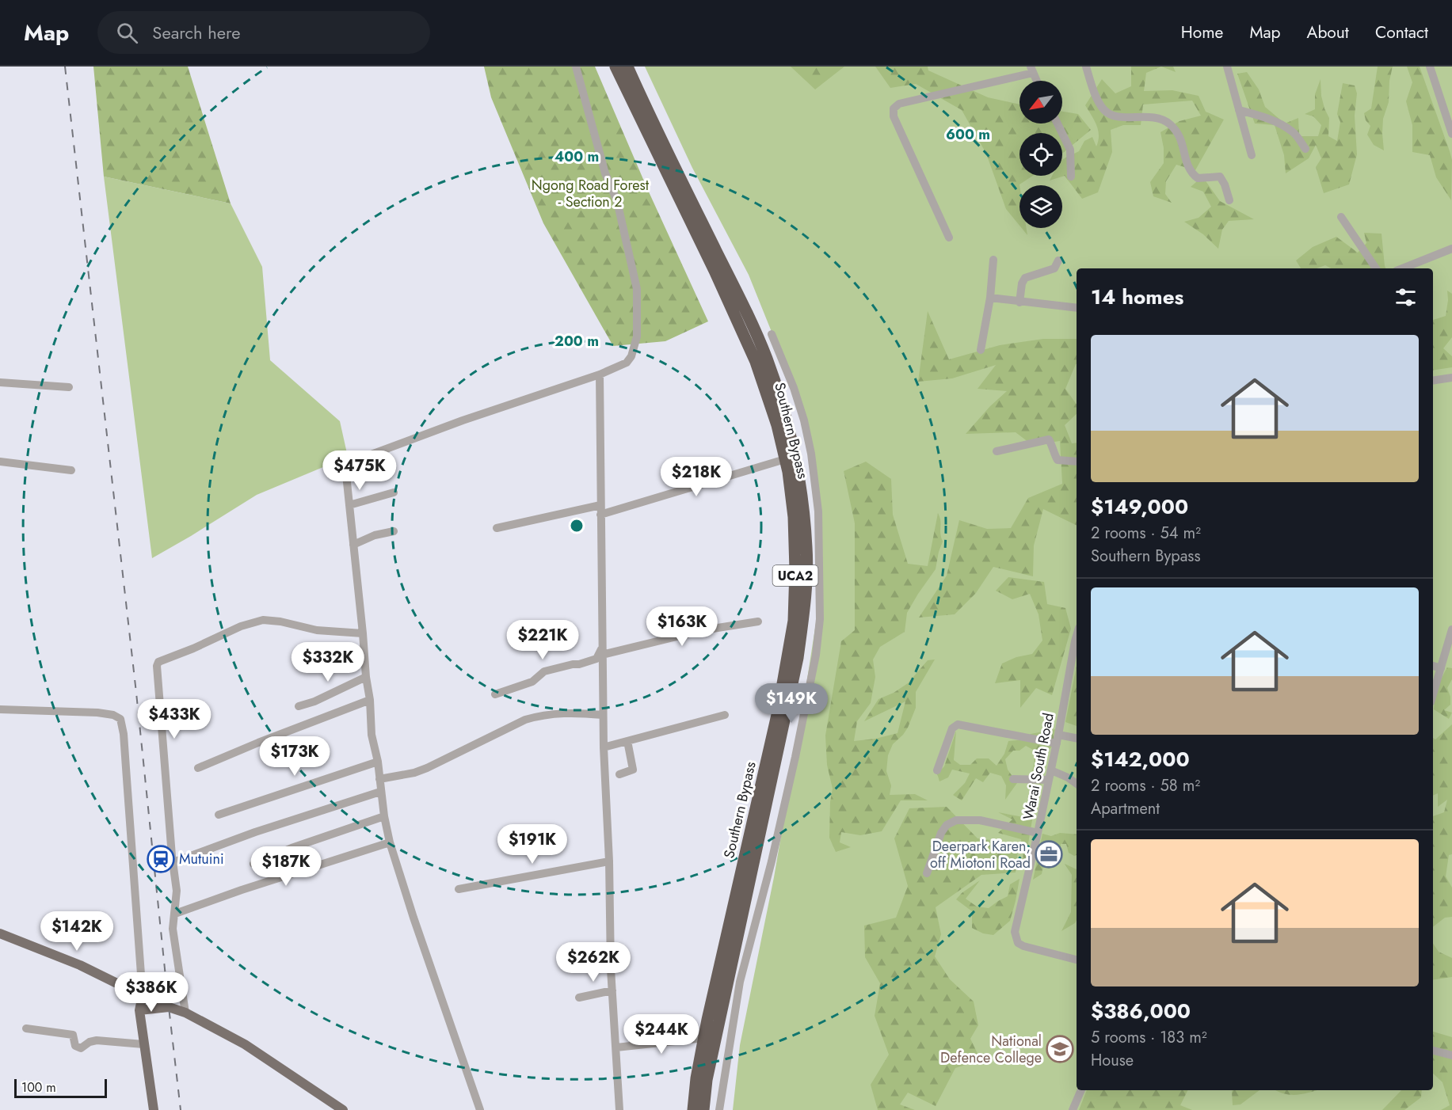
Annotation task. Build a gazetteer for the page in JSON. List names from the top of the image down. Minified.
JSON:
{"streets":{"highway":["Southern Bypass","UCA2"],"street":["Warai South Road"]},"parks":["Ngong Road Forest - Section 2"],"places":{"office":["Deerpark Karen, off Miotoni Road"],"station":["Mutuini"],"school or university":["National Defence College"]},"scale_bar":"100 m","north":"bottom left","page":{"header":"Map","search":"Search here","nav":["Home","Map","About","Contact"],"heading":"14 homes","list":[{"name":"$149,000","note":"2 rooms · 54 m² · Southern Bypass"},{"name":"$142,000","note":"2 rooms · 58 m² · Apartment"},{"name":"$386,000","note":"5 rooms · 183 m² · House"}],"price":["$475K","$218K","$163K","$221K","$332K","$149K","$433K","$173K","$191K","$187K","$142K","$262K","$386K","$244K"],"scale":"100 m"},"rings":["600 m","400 m","200 m"]}
